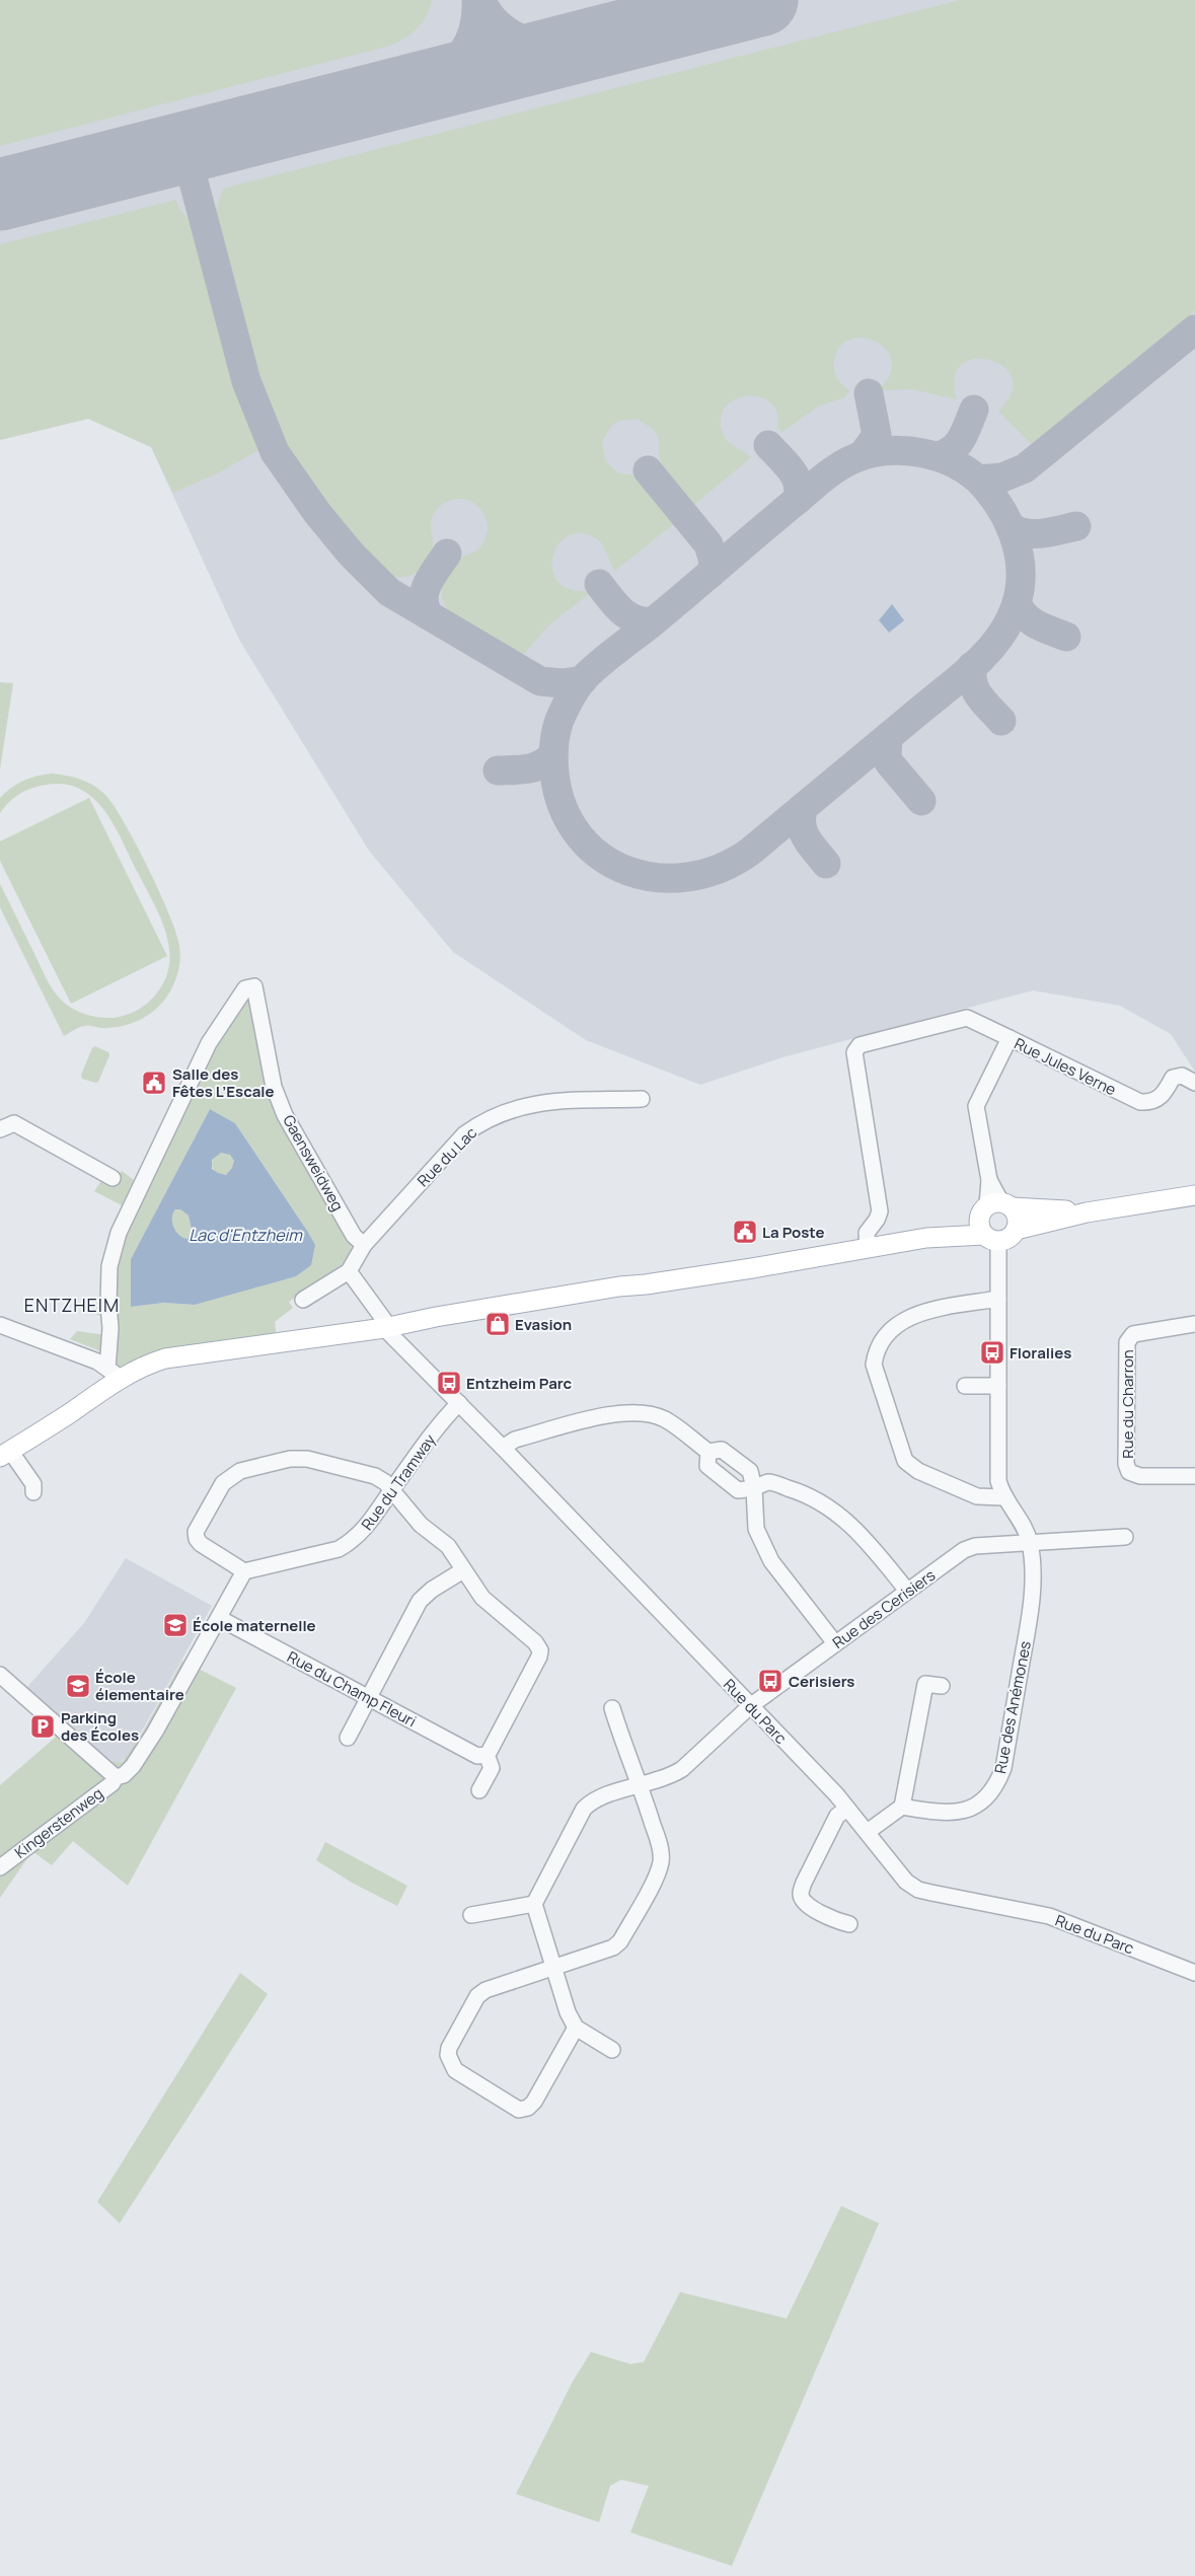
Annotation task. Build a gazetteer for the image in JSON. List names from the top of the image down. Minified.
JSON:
{"streets":{"street":["Rue Jules Verne","Rue du Lac","Gaensweidweg","Rue du Charron","Rue du Tramway","Rue des Cerisiers","Rue du Champ Fleuri","Rue des Anémones","Rue du Parc","Kingerstenweg"]},"crossings":[["Rue du Lac","Gaensweidweg"],["Rue du Tramway","Rue du Parc"],["Rue des Cerisiers","Rue des Anémones"],["Rue des Cerisiers","Rue du Parc"]],"districts":["ENTZHEIM"],"water":["Lac d'Entzheim"],"places":{"public building":["Salle des Fêtes L’Escale","La Poste"],"shop":["Evasion"],"bus stop":["Floralies","Entzheim Parc","Cerisiers"],"school or university":["École maternelle","École élementaire"],"parking":["Parking des Écoles"]}}
